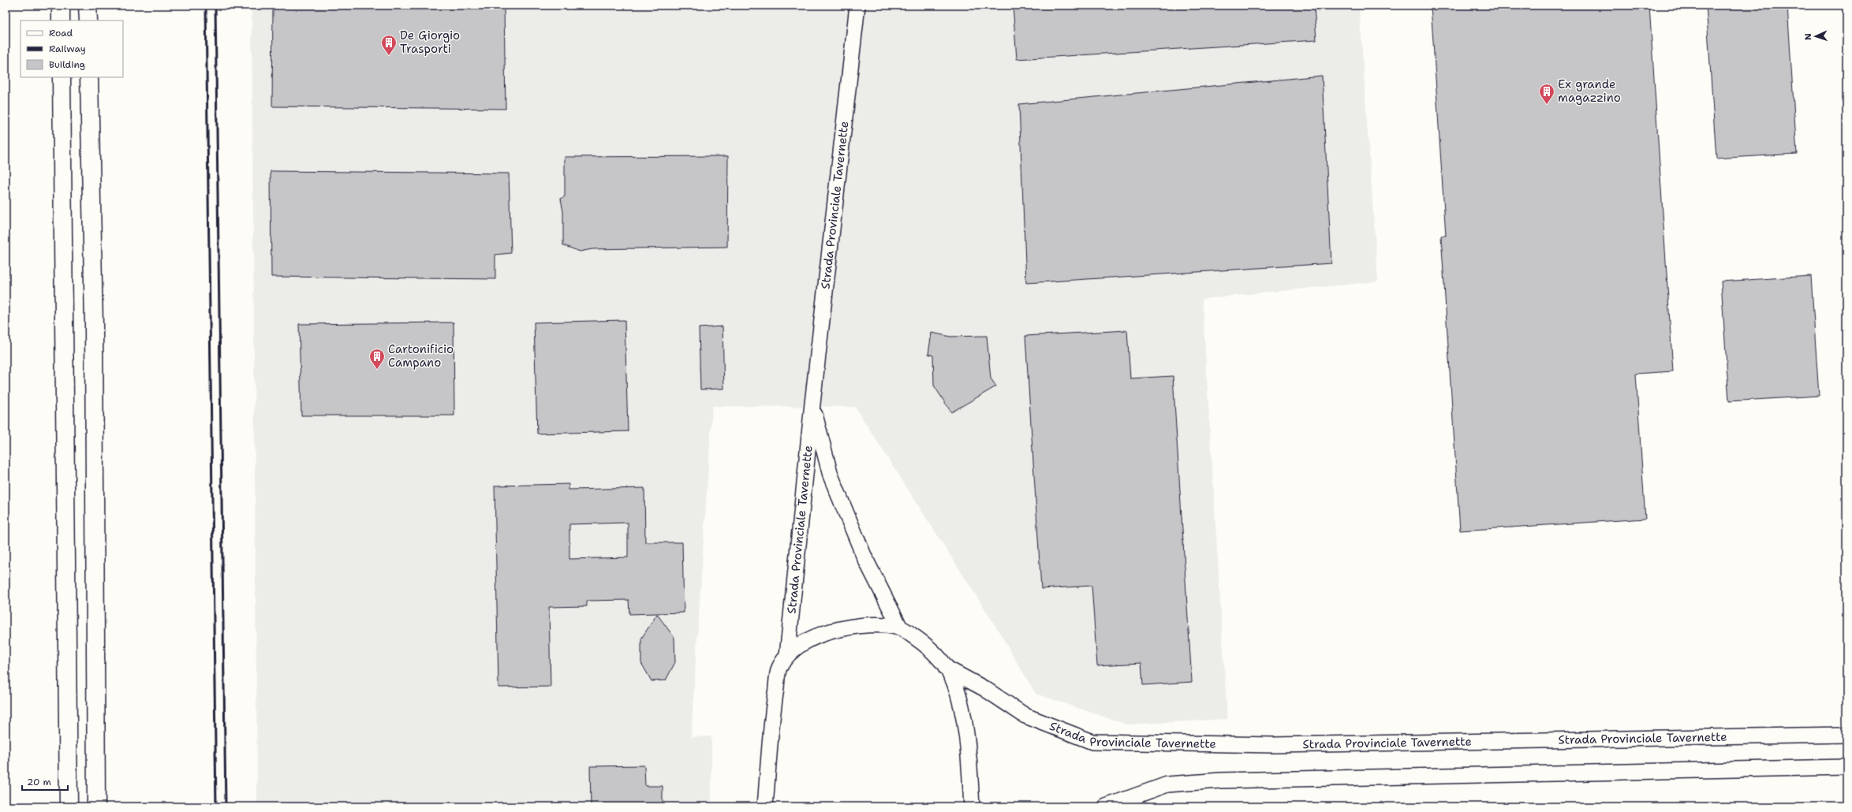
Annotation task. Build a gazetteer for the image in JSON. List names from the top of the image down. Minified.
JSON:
{"streets":{"street":["Strada Provinciale Tavernette"]},"places":{"building":["De Giorgio Trasporti","Ex grande magazzino","Cartonificio Campano"]},"legend":["Road","Railway","Building"],"scale_bar":"20 m","north":"left"}
